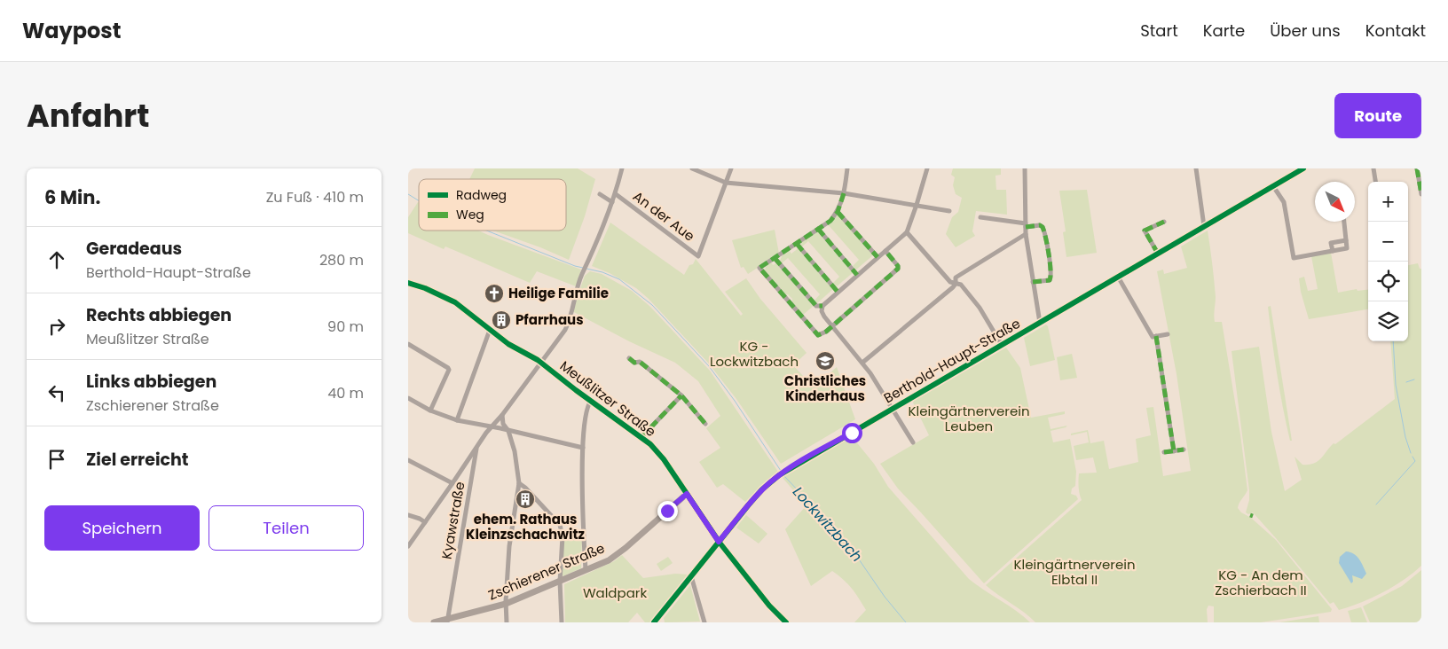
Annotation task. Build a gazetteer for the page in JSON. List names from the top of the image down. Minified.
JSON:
{"streets":{"street":["An der Aue","Berthold-Haupt-Straße","Meußlitzer Straße","Kyawstraße","Zschierener Straße"]},"crossings":[["An der Aue","Kyawstraße"],["Berthold-Haupt-Straße","Meußlitzer Straße"],["Meußlitzer Straße","Kyawstraße"],["Meußlitzer Straße","Zschierener Straße"],["Kyawstraße","Zschierener Straße"]],"water":["Lockwitzbach"],"parks":["KG - Lockwitzbach","Kleingärtnerverein Leuben","Kleingärtnerverein Elbtal II","KG - An dem Zschierbach II","Waldpark"],"places":{"church":["Heilige Familie"],"building":["Pfarrhaus","ehem. Rathaus Kleinzschachwitz"],"school or university":["Christliches Kinderhaus"]},"legend":["Radweg","Weg"],"north":"bottom right","page":{"header":"Waypost","nav":["Start","Karte","Über uns","Kontakt"],"title":"Anfahrt","buttons":["Route",["Speichern","Teilen"]],"heading":["6 Min.","Zu Fuß · 410 m"],"map_buttons":["+","−"],"list":[["Geradeaus","Berthold-Haupt-Straße","280 m"],["Rechts abbiegen","Meußlitzer Straße","90 m"],["Links abbiegen","Zschierener Straße","40 m"],"Ziel erreicht"]}}
